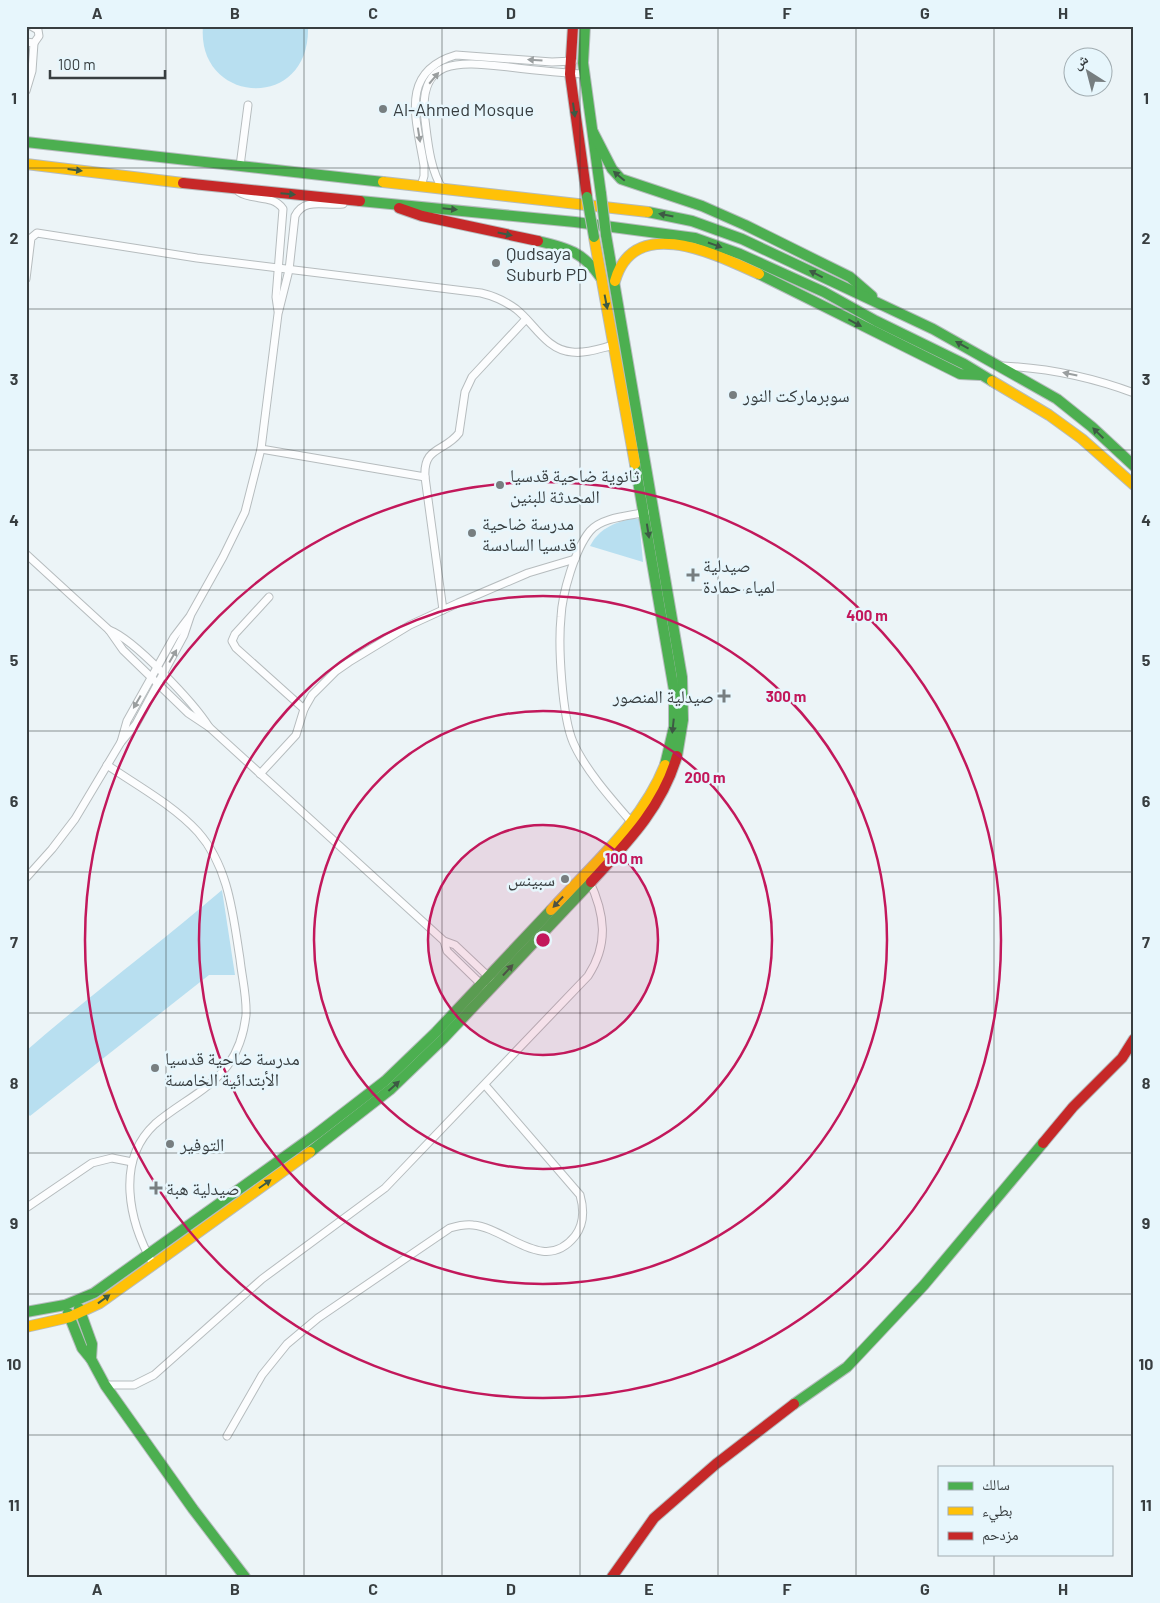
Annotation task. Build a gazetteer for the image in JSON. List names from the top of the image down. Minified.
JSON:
{"places":{"other":["Al-Ahmed Mosque","Qudsaya Suburb PD","سوبرماركت النور","ثانوية ضاحية قدسيا المحدثة للبنين","مدرسة ضاحية قدسيا السادسة","سبينس","مدرسة ضاحية قدسيا الأبتدائية الخامسة","التوفير"],"health":["صيدلية لمياء حمادة","صيدلية المنصور","صيدلية هبة"]},"legend":["سالك","بطيء","مزدحم"],"scale_bar":"100 m","north":"top left","grid":{"columns":["A","B","C","D","E","F","G","H"],"rows":["1","2","3","4","5","6","7","8","9","10","11"]},"rings":["400 m","300 m","200 m","100 m"]}
